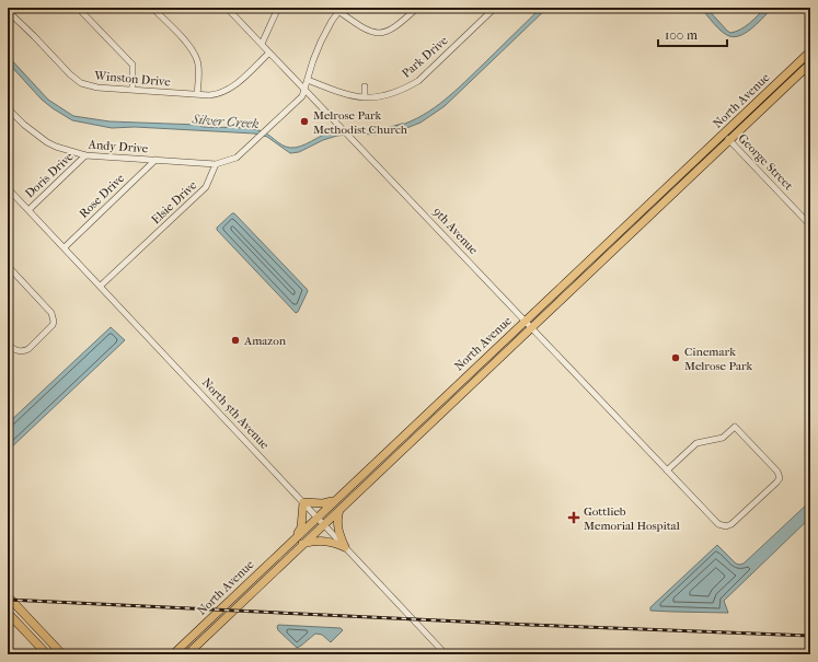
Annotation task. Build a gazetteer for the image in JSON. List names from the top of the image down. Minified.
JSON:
{"streets":{"main road":["North Avenue"],"street":["Park Drive","Winston Drive","Andy Drive","George Street","Doris Drive","Rose Drive","Elsie Drive","9th Avenue","North 5th Avenue"]},"crossings":[["Winston Drive","9th Avenue"],["North Avenue","George Street"],["North Avenue","9th Avenue"],["North Avenue","North 5th Avenue"],["Andy Drive","Doris Drive"],["Andy Drive","Rose Drive"],["Andy Drive","Elsie Drive"],["Doris Drive","North 5th Avenue"],["Rose Drive","North 5th Avenue"],["Elsie Drive","North 5th Avenue"]],"water":["Silver Creek"],"places":{"other":["Melrose Park Methodist Church","Amazon","Cinemark Melrose Park"],"health":["Gottlieb Memorial Hospital"]},"scale_bar":"100 m"}
